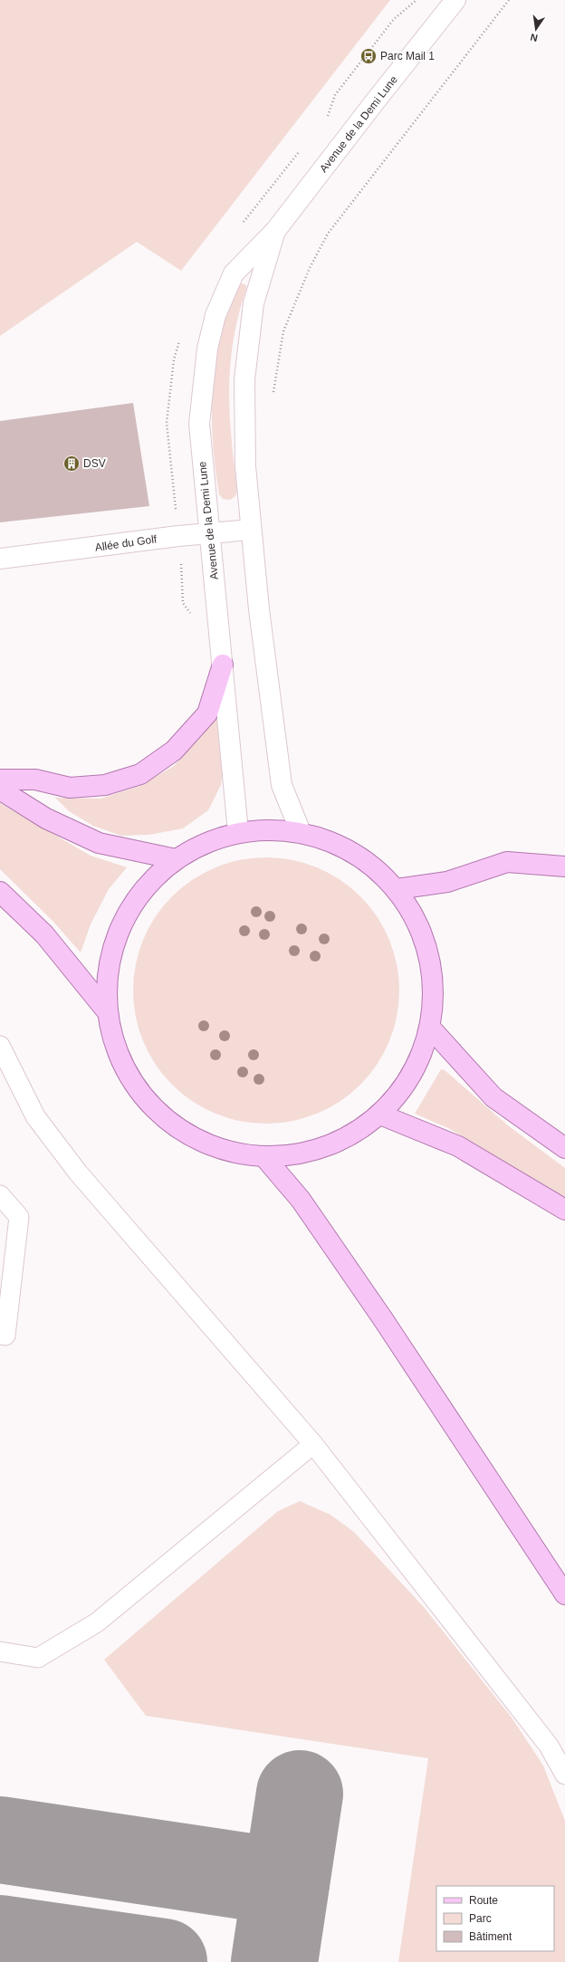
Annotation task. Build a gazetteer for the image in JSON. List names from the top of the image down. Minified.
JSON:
{"streets":{"street":["Avenue de la Demi Lune","Allée du Golf"]},"crossings":[["Avenue de la Demi Lune","Allée du Golf"]],"places":{"bus stop":["Parc Mail 1"],"building":["DSV"]},"legend":["Route","Parc","Bâtiment"],"north":"bottom"}
